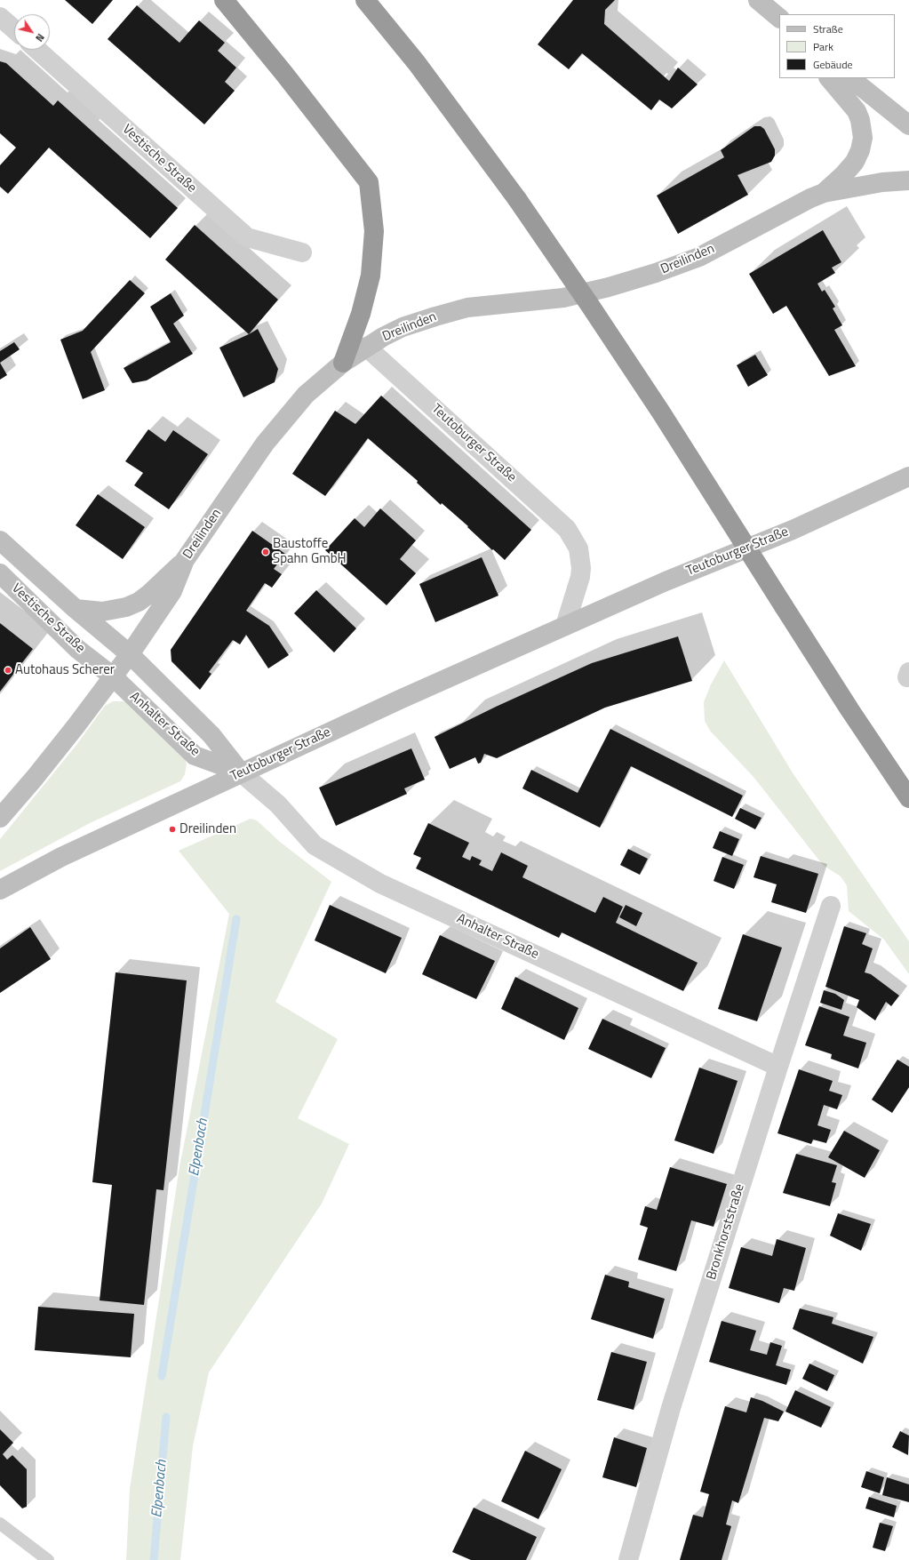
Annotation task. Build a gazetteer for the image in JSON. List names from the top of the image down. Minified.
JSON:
{"streets":{"main road":["Vestische Straße","Dreilinden","Teutoburger Straße","Anhalter Straße"],"street":["Bronkhorststraße"]},"crossings":[["Vestische Straße","Dreilinden"],["Vestische Straße","Anhalter Straße"],["Dreilinden","Teutoburger Straße"],["Dreilinden","Anhalter Straße"],["Teutoburger Straße","Anhalter Straße"],["Anhalter Straße","Bronkhorststraße"]],"water":["Elpenbach"],"places":["Baustoffe Spahn GmbH","Autohaus Scherer","Dreilinden"],"legend":["Straße","Park","Gebäude"],"north":"bottom right"}
